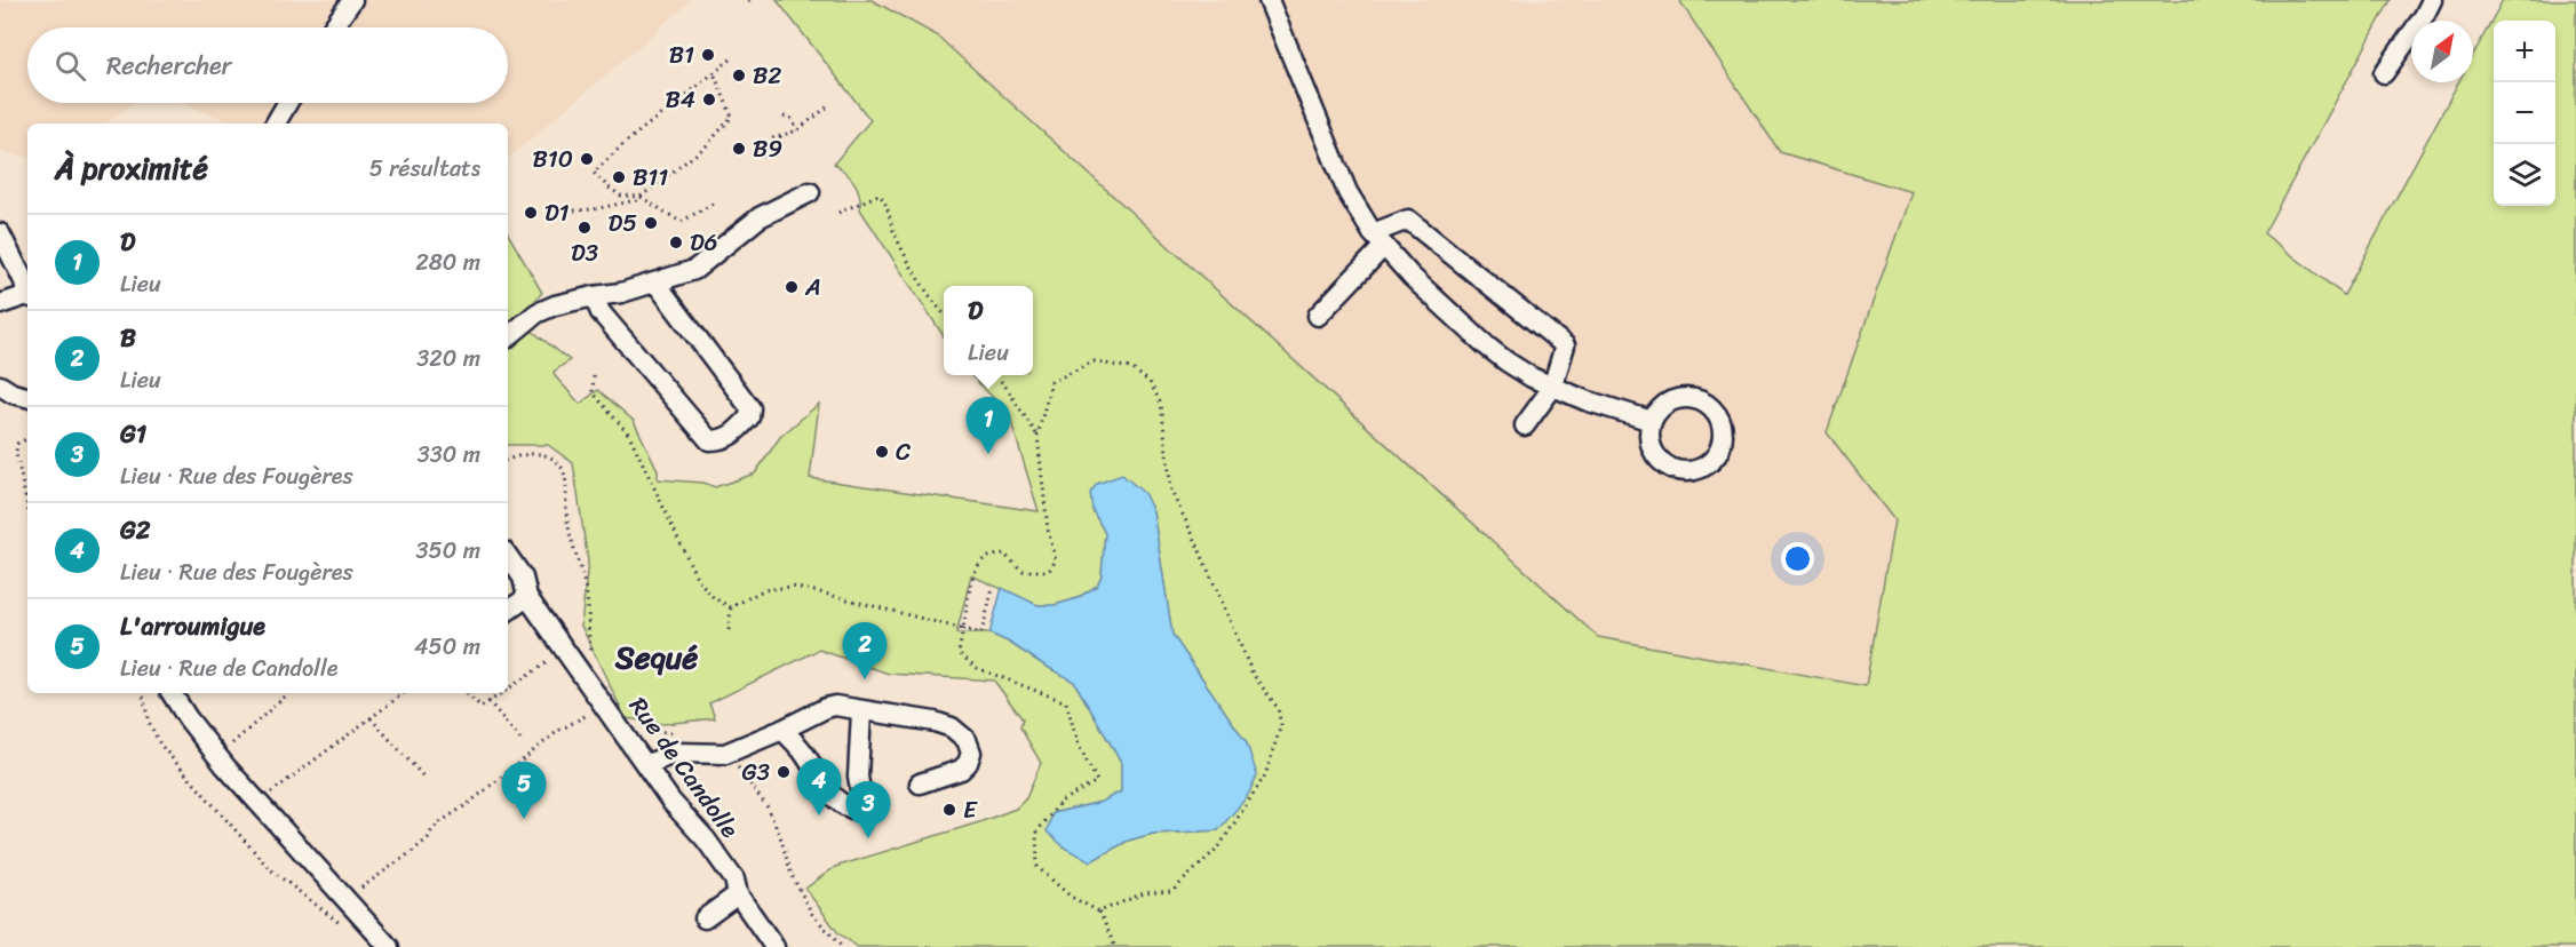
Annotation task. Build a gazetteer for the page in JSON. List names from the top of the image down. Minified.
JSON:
{"streets":{"street":["Rue de Candolle"]},"districts":["Sequé"],"places":["B1","B2","B4","B9","B10","B11","D1","D5","D3","D6","A","C","G3","E"],"north":"top right","page":{"map_buttons":["+","−"],"search":"Rechercher","heading":["À proximité","5 résultats"],"list":[{"mark":"1","name":"D","note":"Lieu","value":"280 m"},{"mark":"2","name":"B","note":"Lieu","value":"320 m"},{"mark":"3","name":"G1","note":"Lieu · Rue des Fougères","value":"330 m"},{"mark":"4","name":"G2","note":"Lieu · Rue des Fougères","value":"350 m"},{"mark":"5","name":"L'arroumigue","note":"Lieu · Rue de Candolle","value":"450 m"}],"popup":["D","Lieu"],"pins":["1","2","4","5","3"]}}
